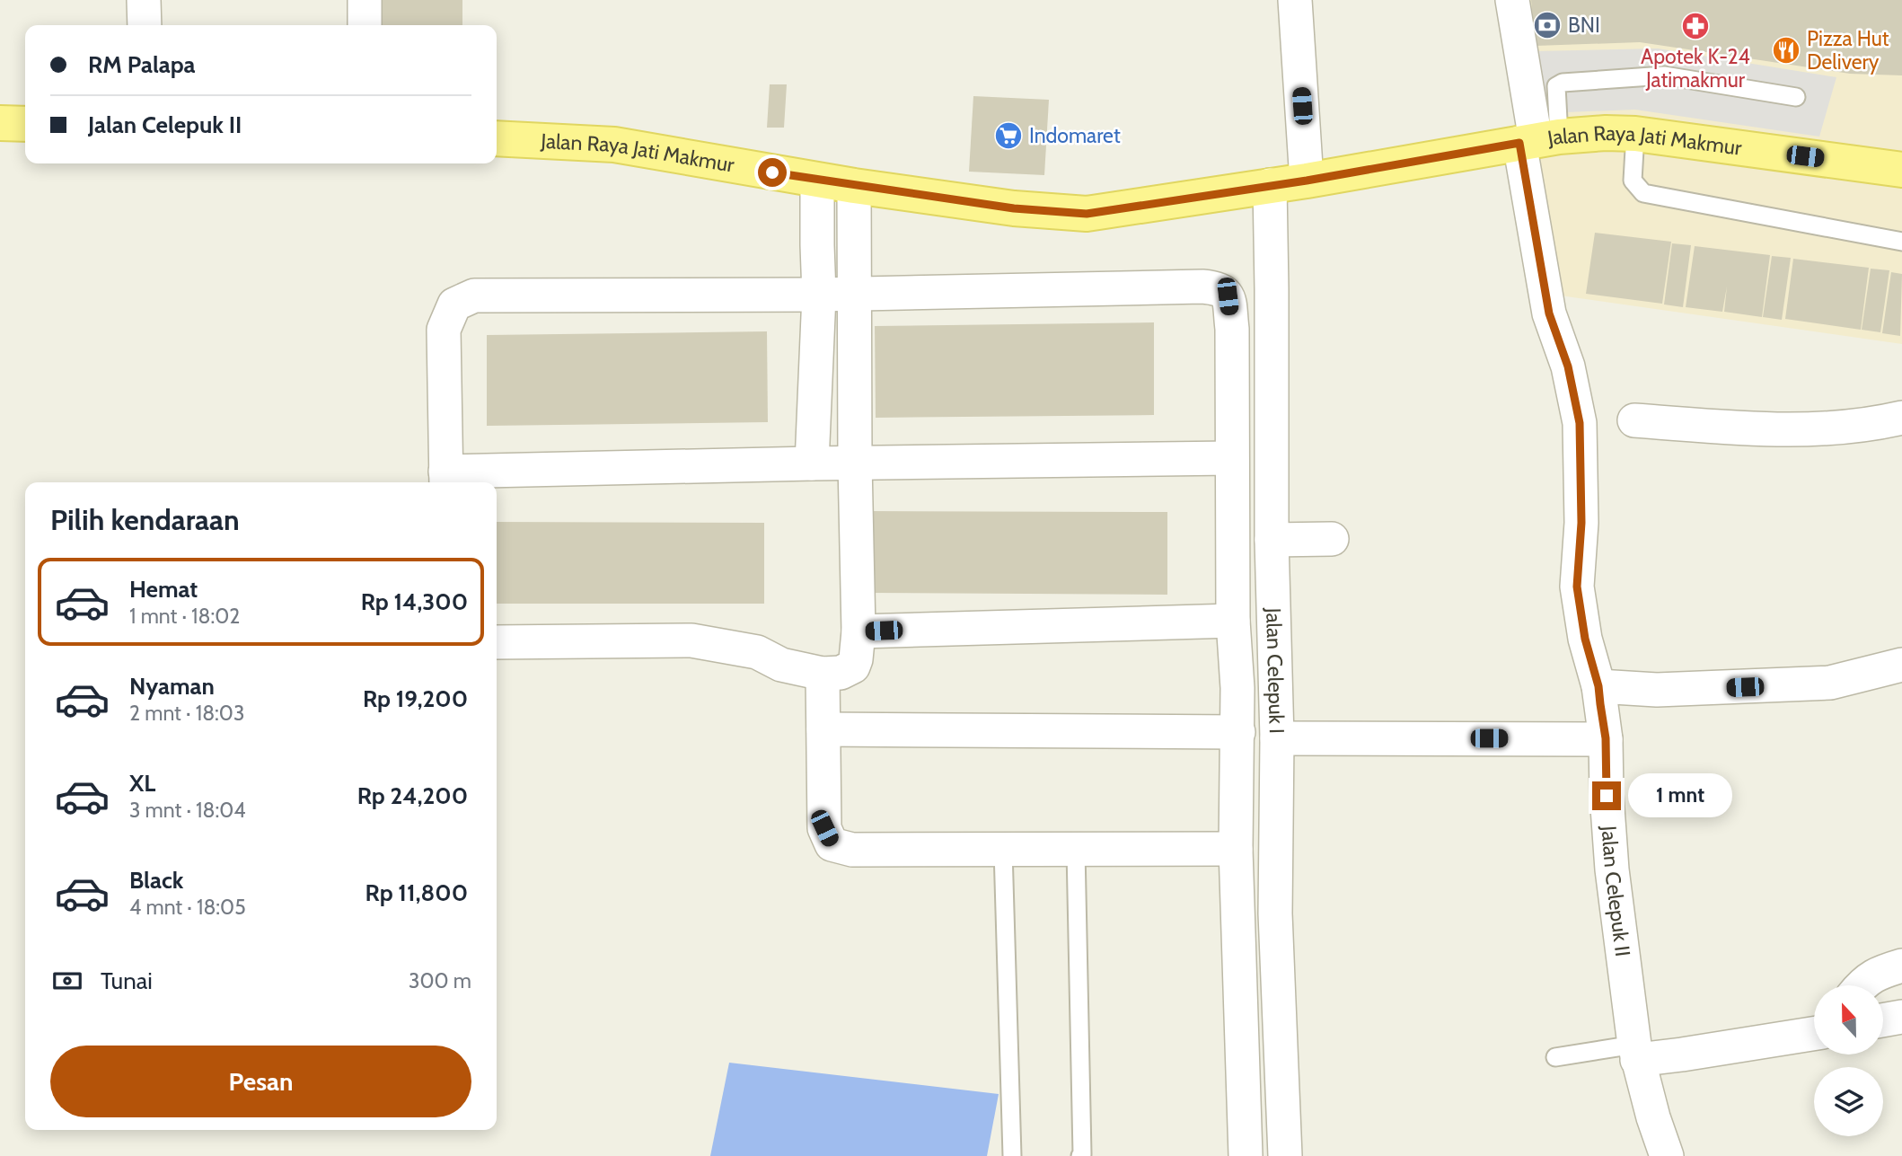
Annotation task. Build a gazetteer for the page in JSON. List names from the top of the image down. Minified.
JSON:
{"streets":{"main road":["Jalan Raya Jati Makmur"],"street":["Jalan Celepuk I","Jalan Celepuk II"]},"crossings":[["Jalan Raya Jati Makmur","Jalan Celepuk I"],["Jalan Raya Jati Makmur","Jalan Celepuk II"]],"places":{"bank":["BNI"],"pharmacy":["Apotek K-24 Jatimakmur"],"restaurant":["Pizza Hut Delivery"],"supermarket":["Indomaret"]},"north":"top","page":{"banner":["RM Palapa","Jalan Celepuk II"],"heading":"Pilih kendaraan","list":[{"name":"Hemat","note":"1 mnt · 18:02","value":"Rp 14,300"},{"name":"Nyaman","note":"2 mnt · 18:03","value":"Rp 19,200"},{"name":"XL","note":"3 mnt · 18:04","value":"Rp 24,200"},{"name":"Black","note":"4 mnt · 18:05","value":"Rp 11,800"}],"bubble":"1 mnt","pay":["Tunai","300 m"],"buttons":"Pesan"}}
